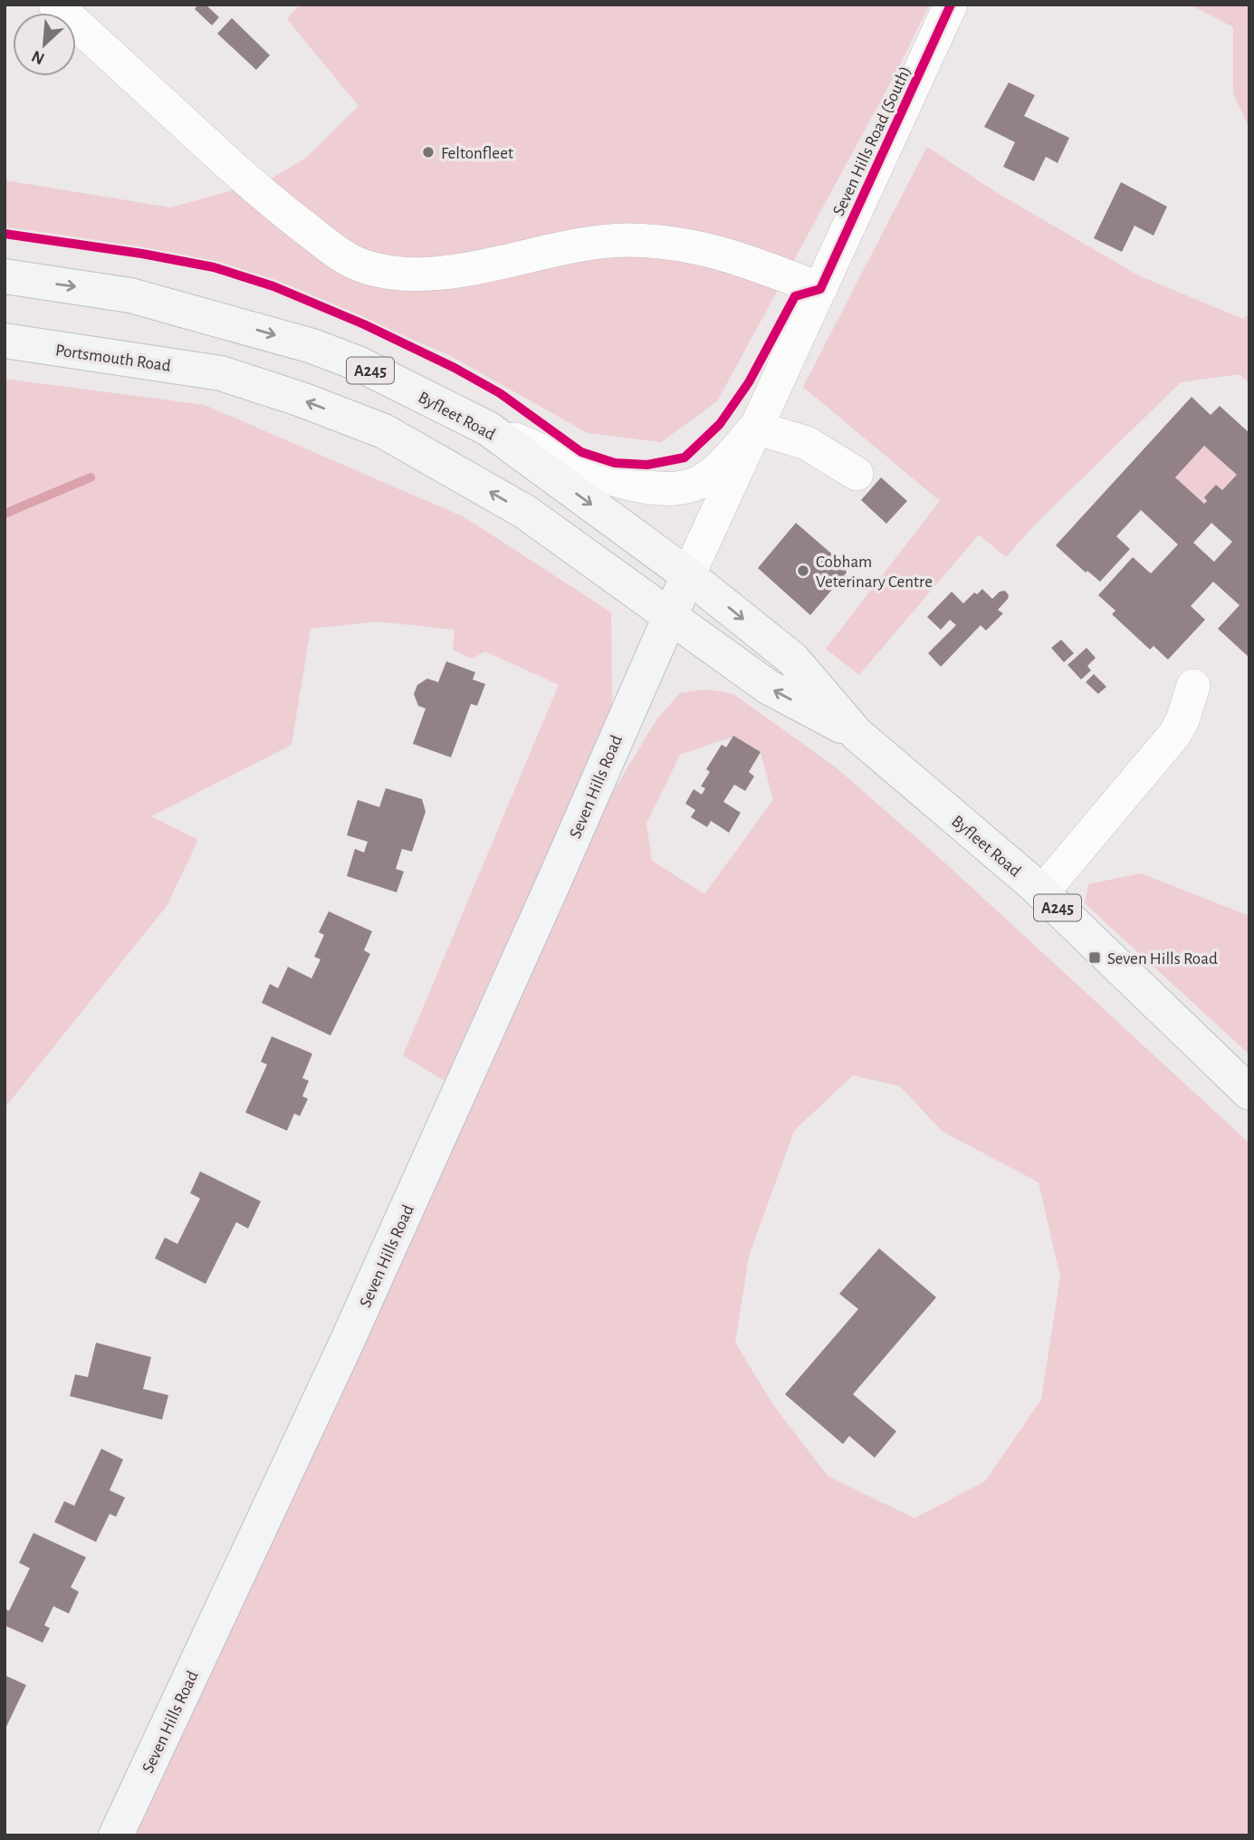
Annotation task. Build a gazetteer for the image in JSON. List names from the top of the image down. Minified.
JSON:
{"streets":{"main road":["Portsmouth Road","A245","Byfleet Road","Seven Hills Road"],"lane":["Seven Hills Road (South)"]},"crossings":[["Seven Hills Road (South)","Byfleet Road"],["Seven Hills Road (South)","Seven Hills Road"],["Portsmouth Road","Byfleet Road"],["Byfleet Road","Seven Hills Road"]],"places":{"other":["Feltonfleet","Cobham Veterinary Centre"],"transit":["Seven Hills Road"]},"north":"bottom left"}
